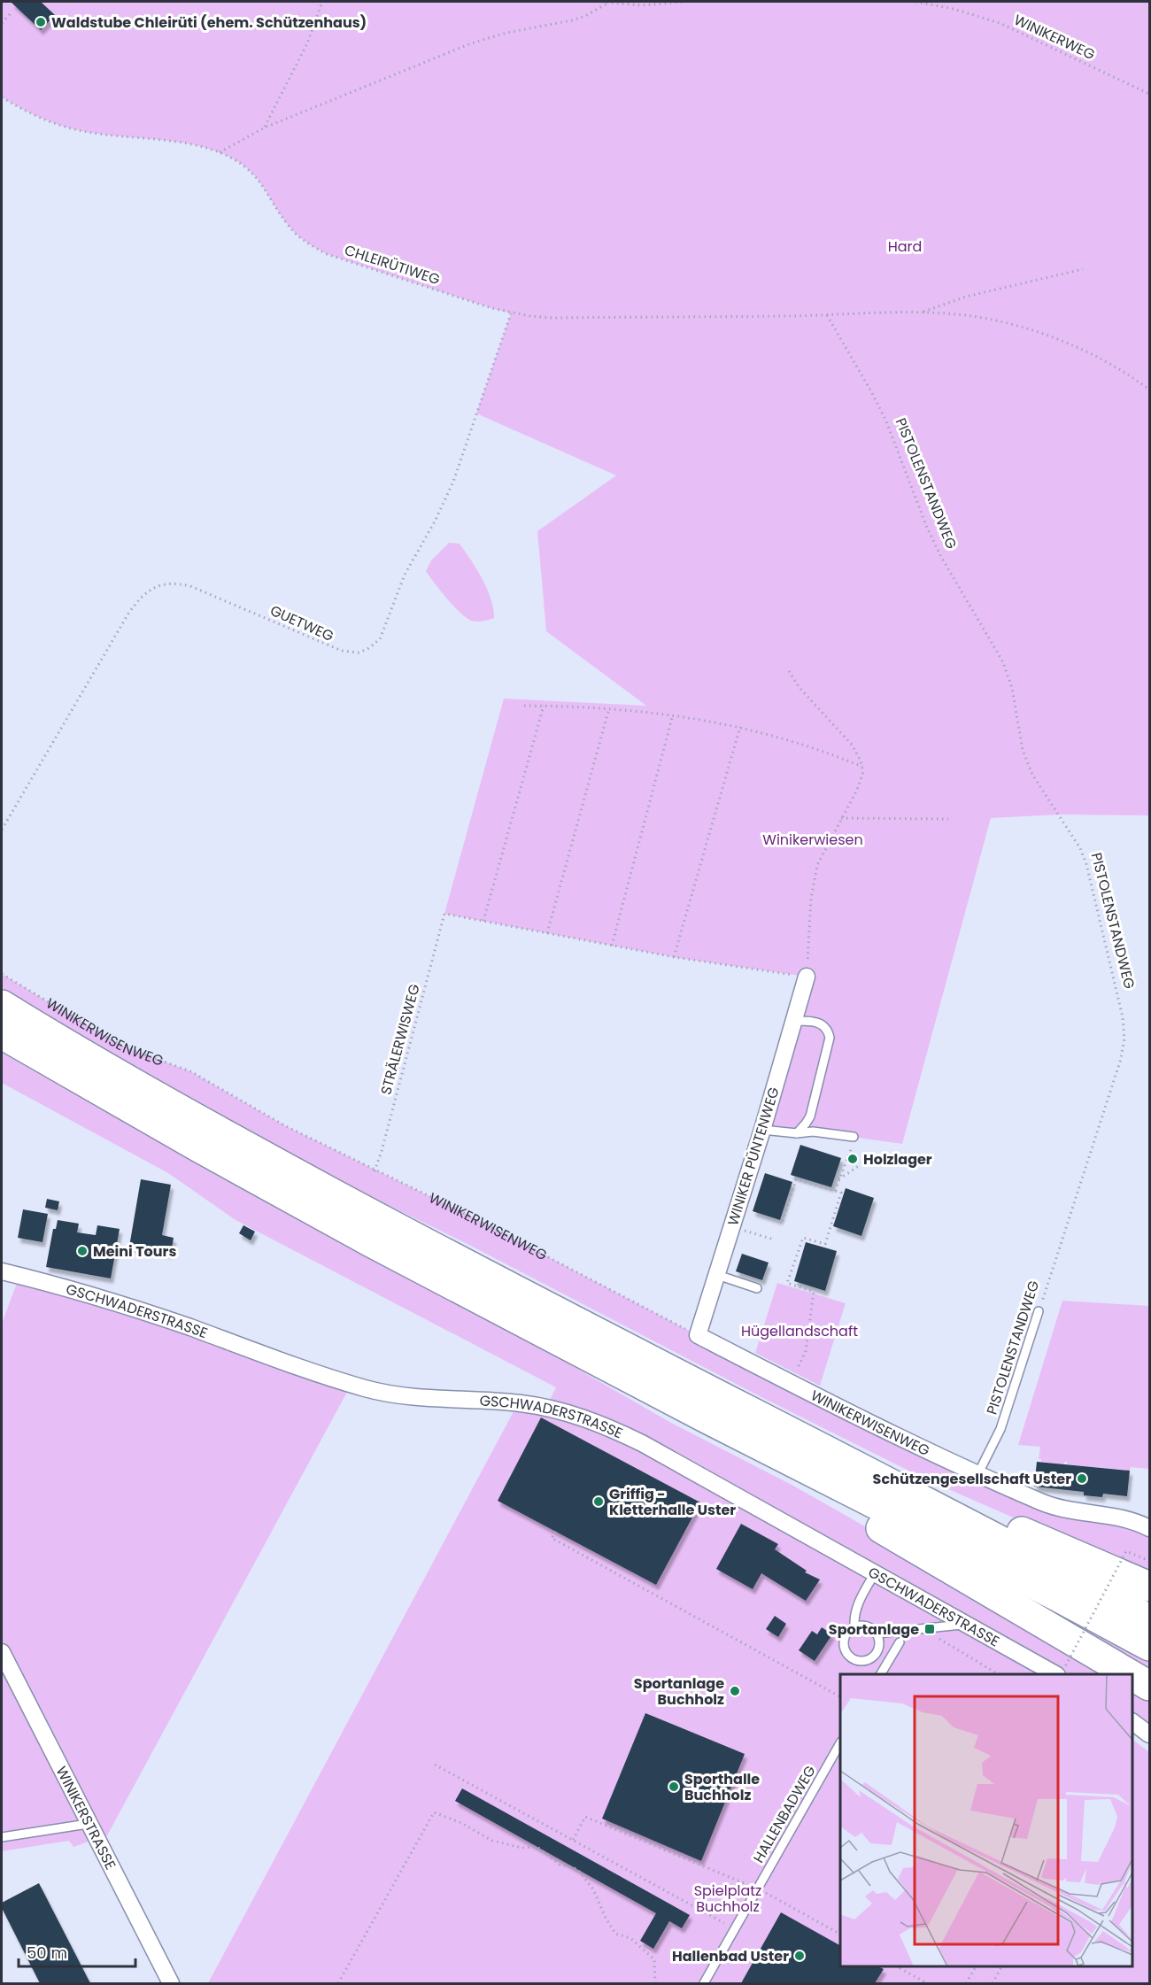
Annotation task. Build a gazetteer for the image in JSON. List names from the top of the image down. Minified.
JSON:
{"streets":{"street":["WINIKERWISENWEG","WINIKER PÜNTENWEG","GSCHWADERSTRASSE","WINIKERSTRASSE"],"lane":["PISTOLENSTANDWEG","HALLENBADWEG"],"path":["WINIKERWEG","CHLEIRÜTIWEG","GUETWEG","STRÄLERWISWEG"]},"crossings":[["CHLEIRÜTIWEG","PISTOLENSTANDWEG"],["CHLEIRÜTIWEG","GUETWEG"],["PISTOLENSTANDWEG","WINIKERWISENWEG"],["WINIKERWISENWEG","STRÄLERWISWEG"],["WINIKERWISENWEG","WINIKER PÜNTENWEG"]],"parks":["Hard","Winikerwiesen","Hügellandschaft","Spielplatz Buchholz"],"places":{"other":["Waldstube Chleirüti (ehem. Schützenhaus)","Holzlager","Meini Tours","Schützengesellschaft Uster","Griffig - Kletterhalle Uster","Sportanlage Buchholz","Sporthalle Buchholz","Hallenbad Uster"],"transit":["Sportanlage"]},"scale_bar":"50 m"}
